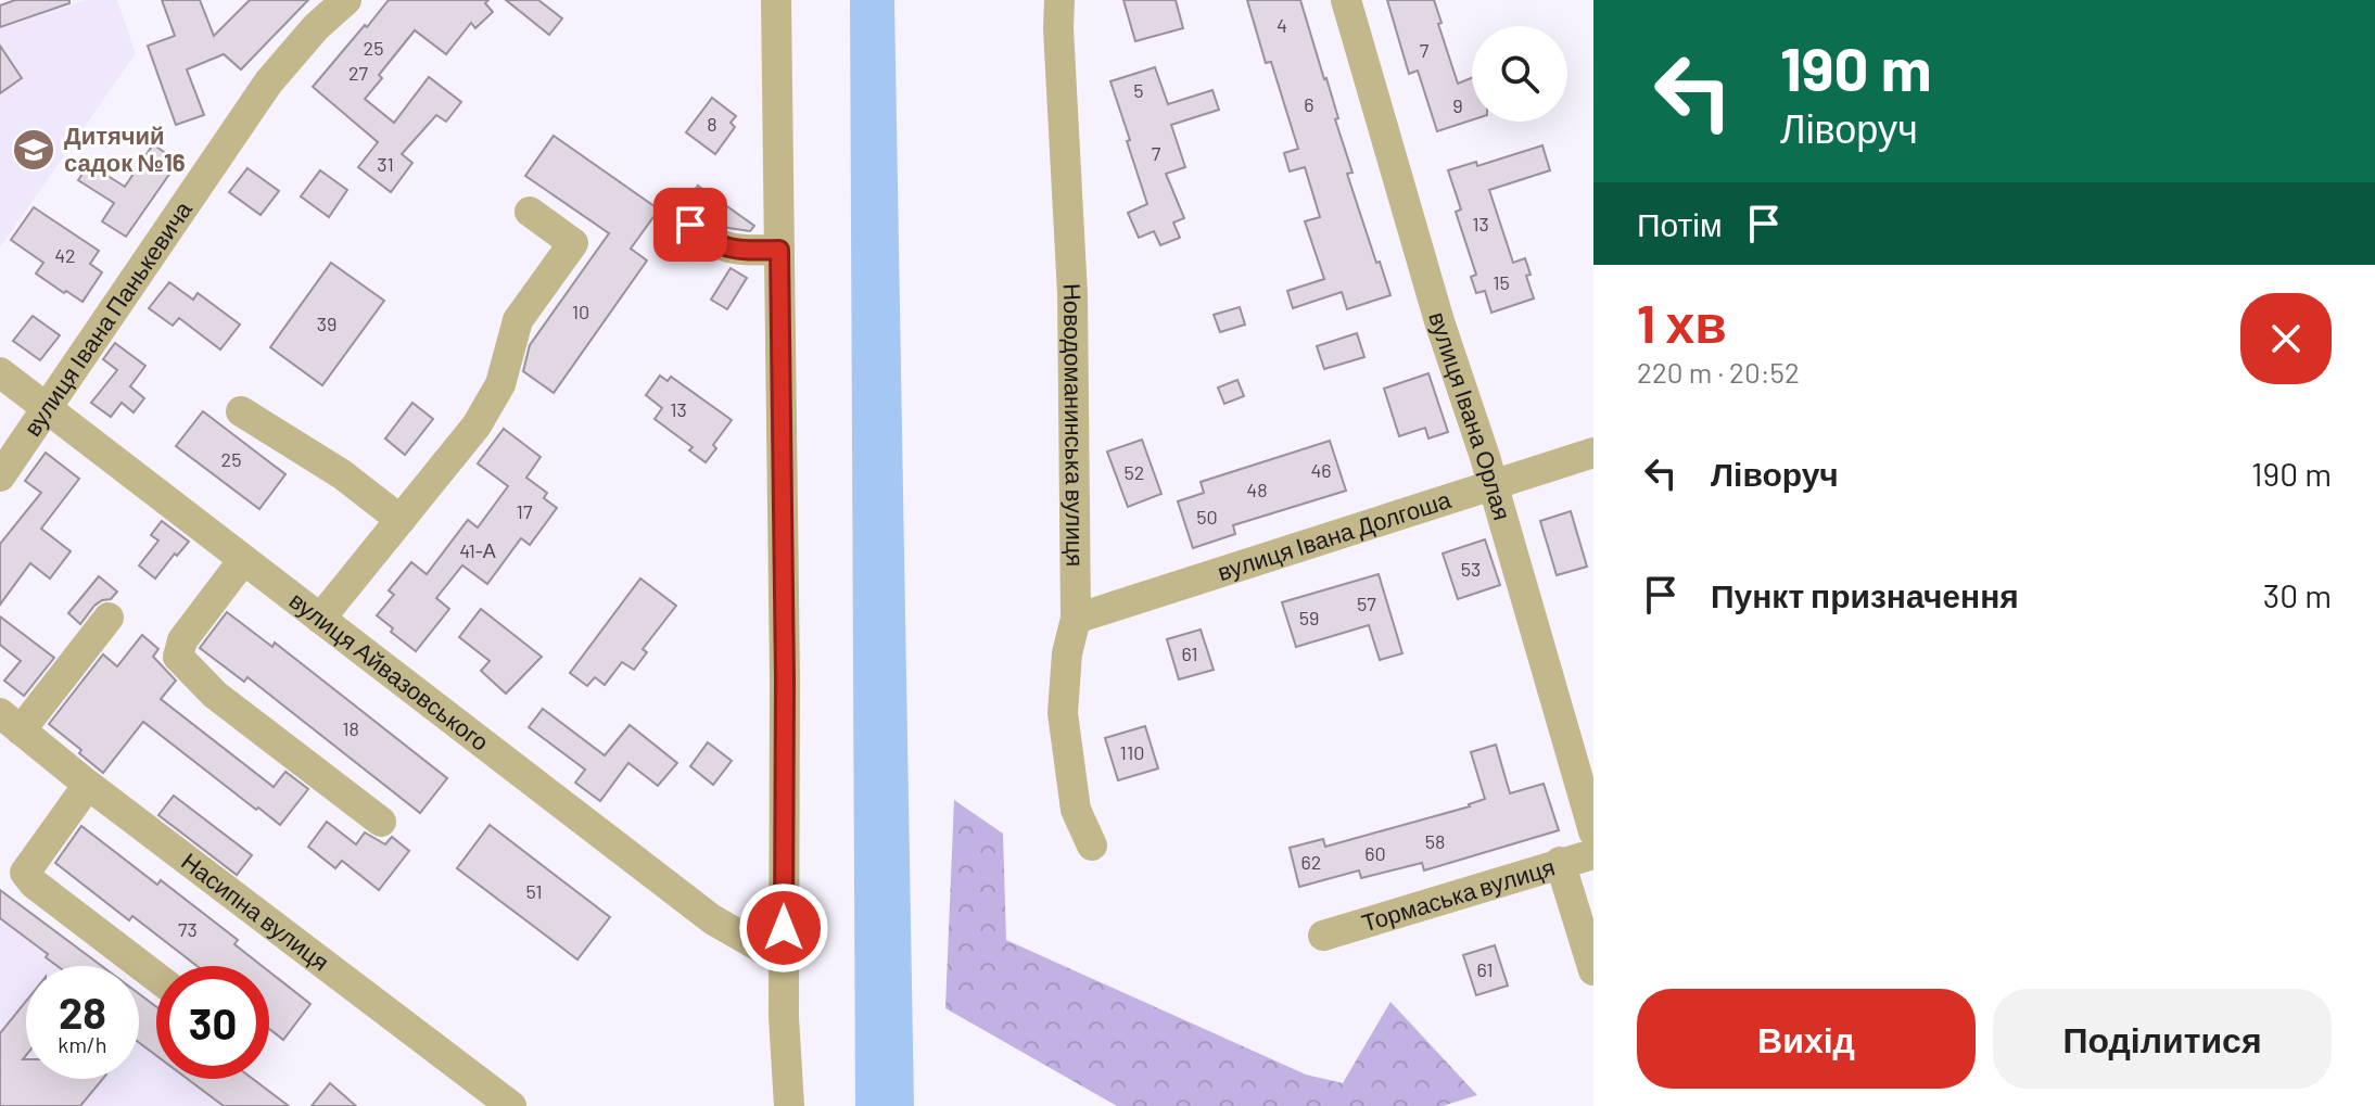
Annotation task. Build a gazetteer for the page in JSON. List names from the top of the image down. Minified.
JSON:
{"streets":{"street":["вулиця Івана Панькевича","вулиця Івана Орлая","Новодоманинська вулиця","вулиця Івана Долгоша","вулиця Айвазовського","Тормаська вулиця","Насипна вулиця"]},"crossings":[["вулиця Івана Панькевича","вулиця Айвазовського"],["вулиця Івана Орлая","вулиця Івана Долгоша"],["Новодоманинська вулиця","вулиця Івана Долгоша"]],"places":{"school or university":["Дитячий садок №16"]},"house_numbers":["4","25","7","27","5","6","9","8","7","31","13","42","15","10","39","13","25","46","52","48","17","50","41-А","53","57","59","61","18","110","58","60","62","51","73","61"],"page":{"turn":["190 m","Ліворуч"],"then":"Потім","heading":["1 хв","220 m · 20:52"],"list":[{"name":"Ліворуч","value":"190 m"},{"name":"Пункт призначення","value":"30 m"}],"speed":"28 km/h","limit":"30","buttons":["Вихід","Поділитися"]}}
